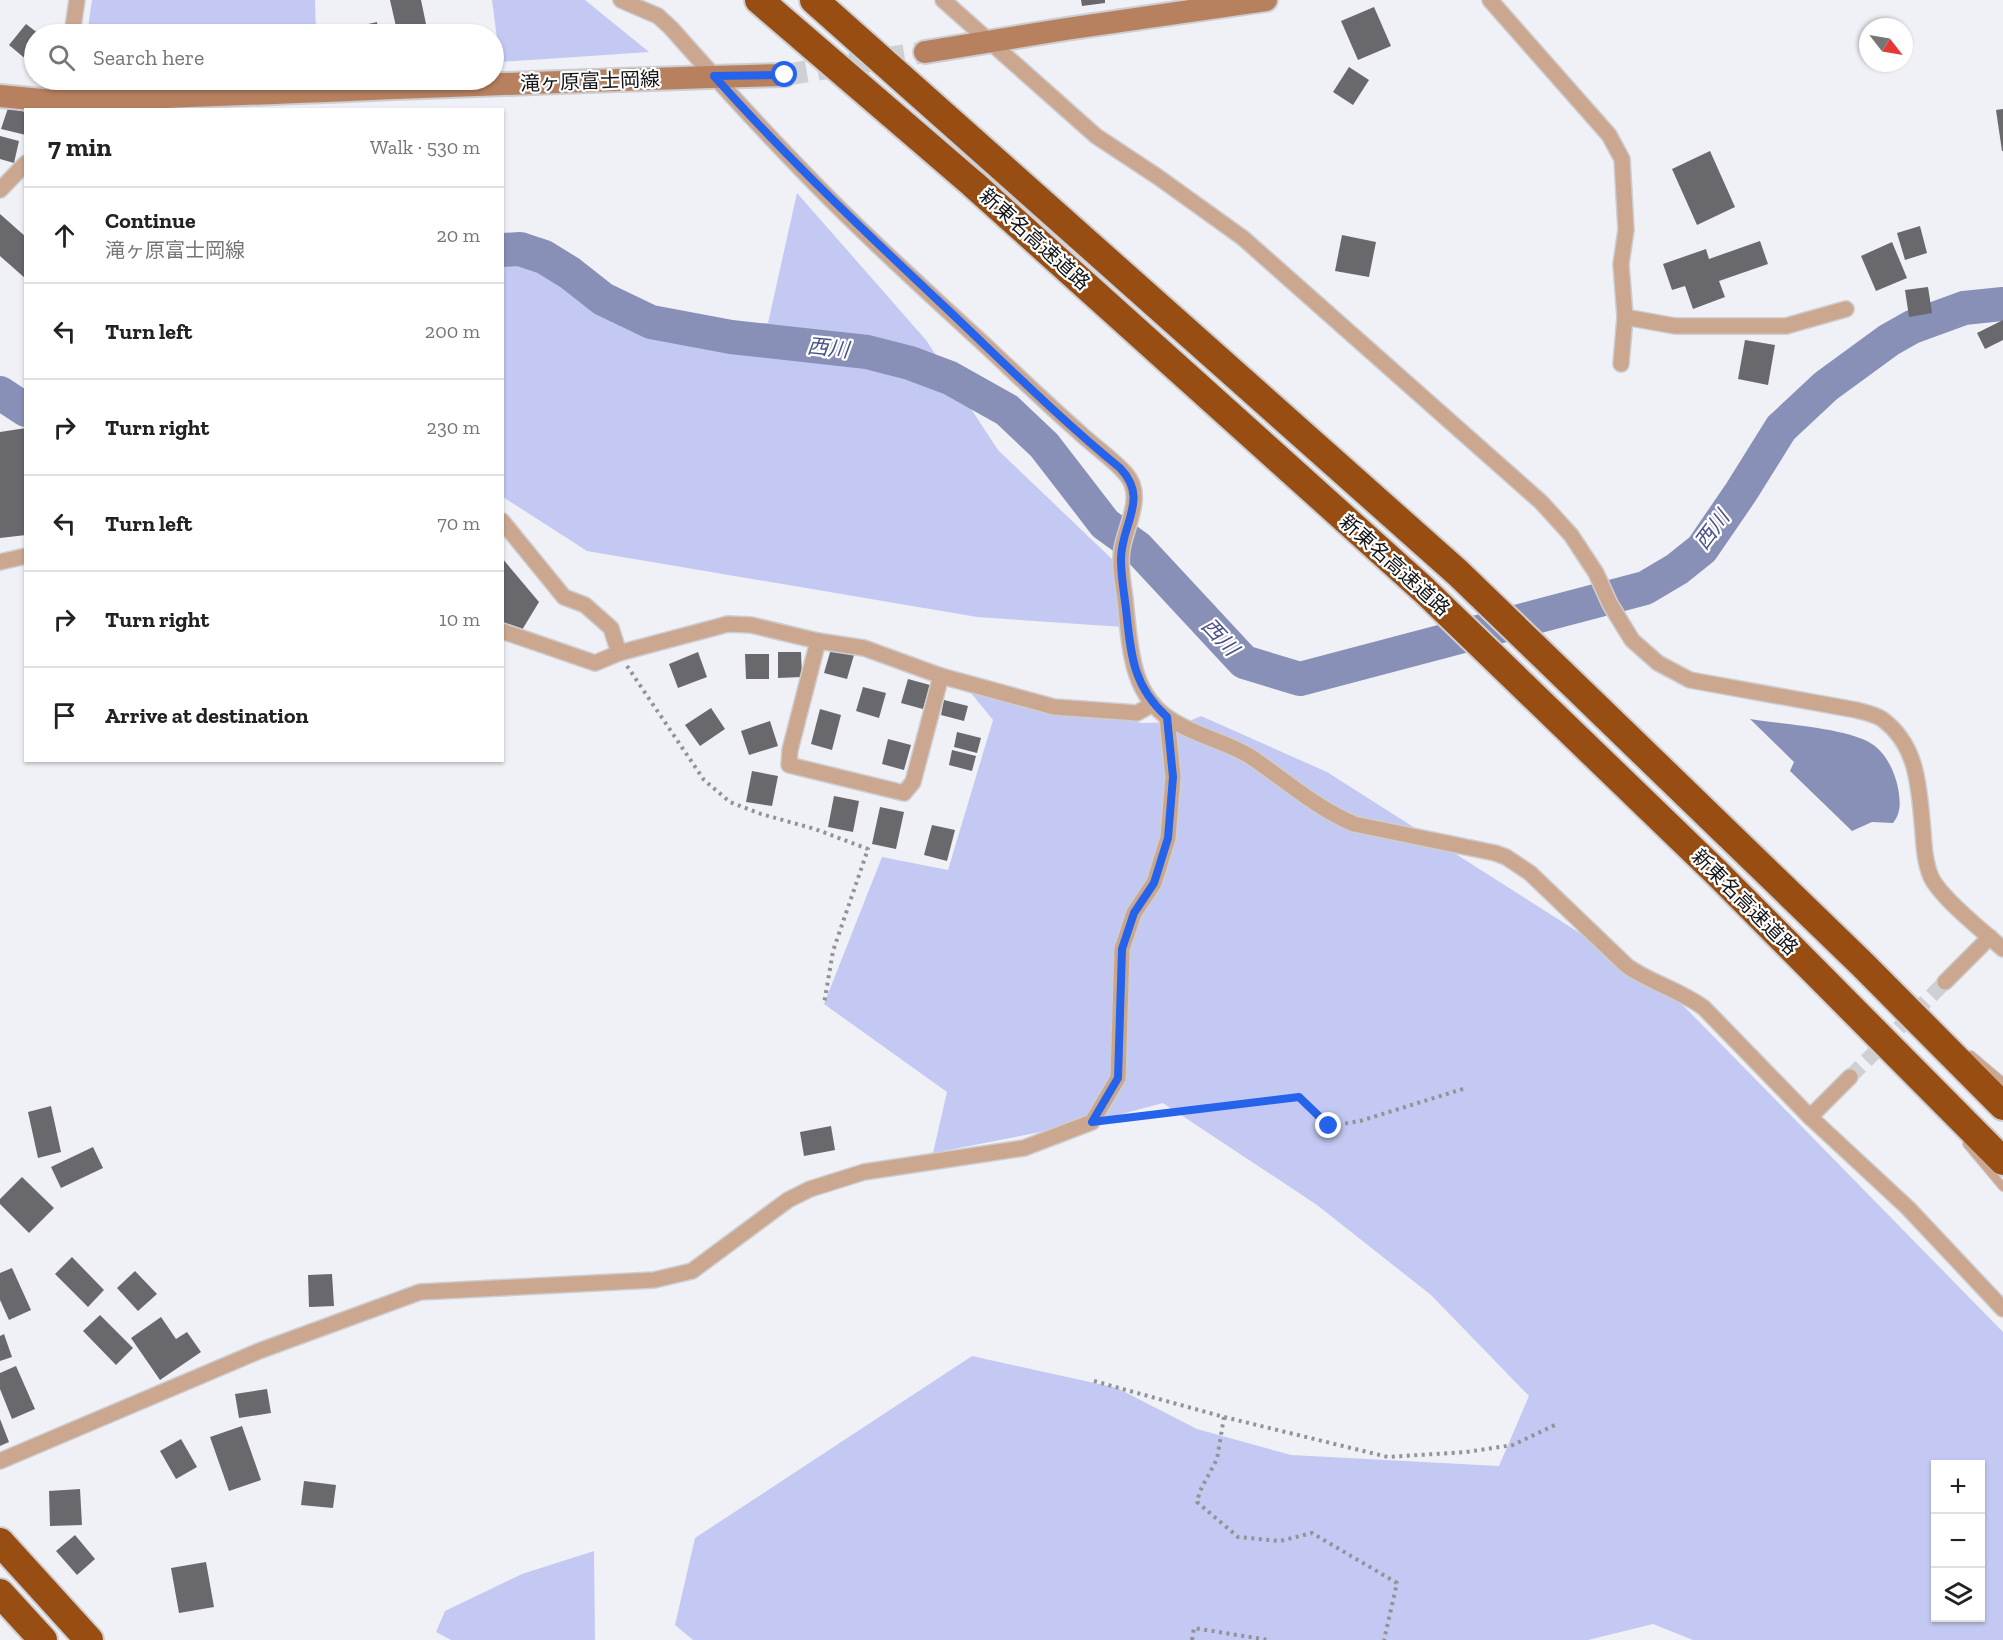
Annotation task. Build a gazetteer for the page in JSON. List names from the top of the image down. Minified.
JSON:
{"streets":{"highway":["新東名高速道路"],"main road":["滝ヶ原富士岡線"]},"water":["西川"],"north":"bottom right","page":{"search":"Search here","heading":["7 min","Walk · 530 m"],"list":[["Continue","滝ヶ原富士岡線","20 m"],["Turn left","200 m"],["Turn right","230 m"],["Turn left","70 m"],["Turn right","10 m"],"Arrive at destination"],"map_buttons":["+","−"]}}
